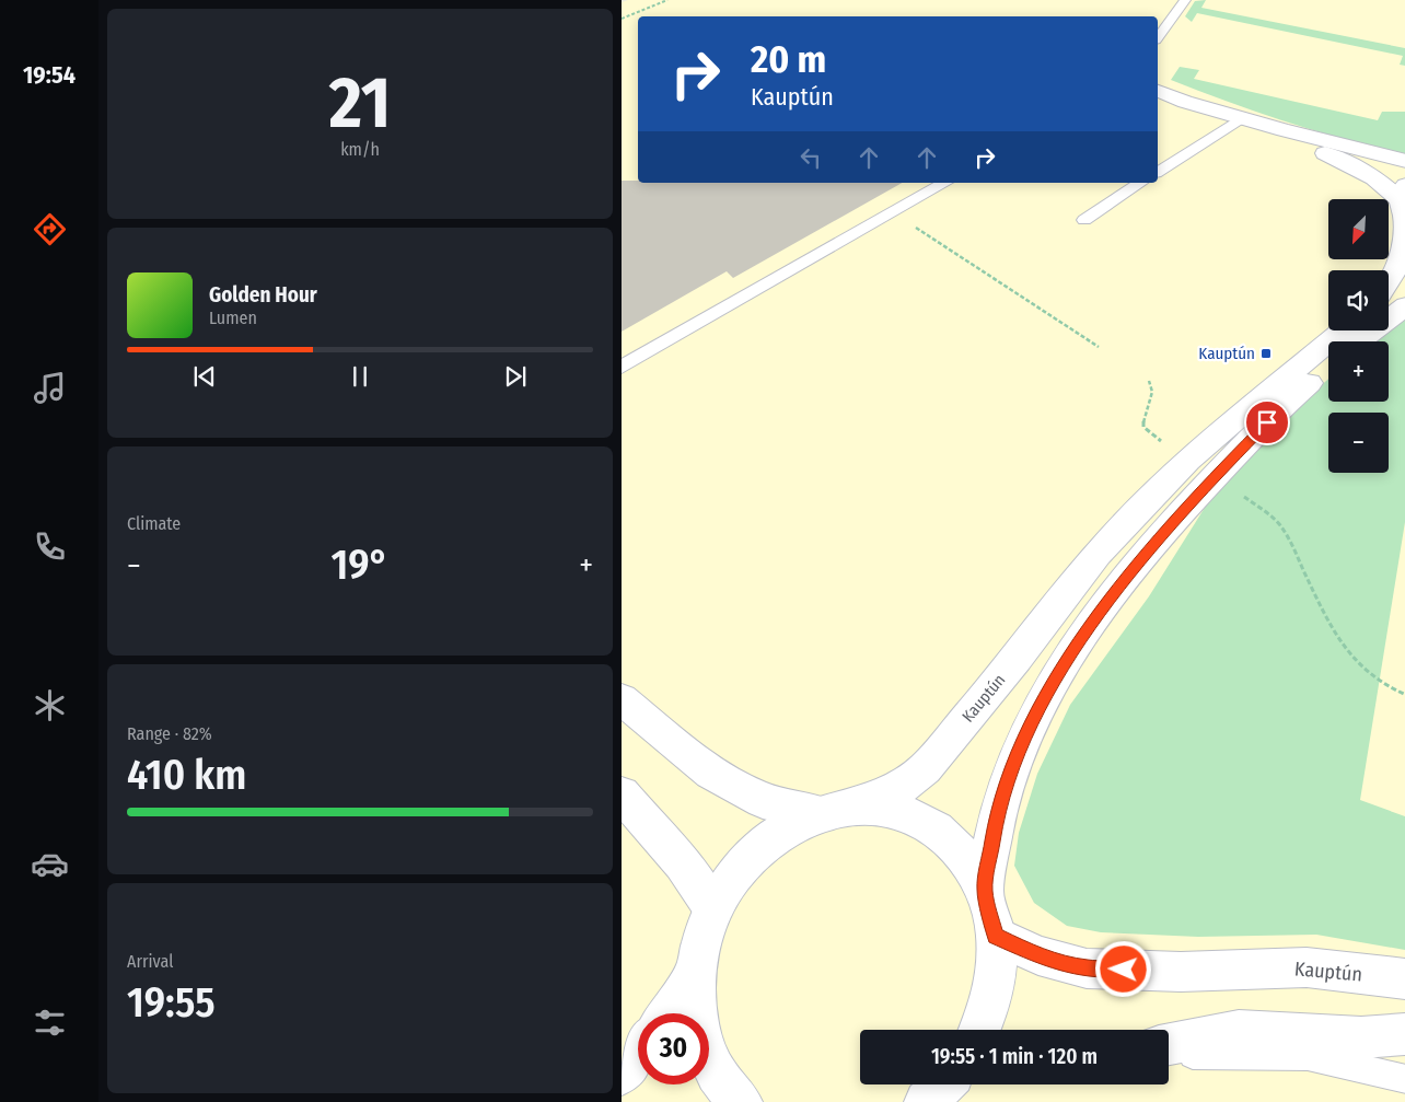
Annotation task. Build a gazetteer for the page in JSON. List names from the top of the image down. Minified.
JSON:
{"streets":{"street":["Kauptún"]},"places":{"transit":["Kauptún"]},"north":"bottom left","page":{"tabs":"19:54","tile":[["21","km/h"],"Climate",["Range · 82%","410 km"],["Arrival","19:55"]],"turn":["20 m","Kauptún"],"map_buttons":["+","−"],"song":["Golden Hour","Lumen"],"heat":["−","19°","+"],"limit":"30","trip":"19:55 · 1 min · 120 m"}}
